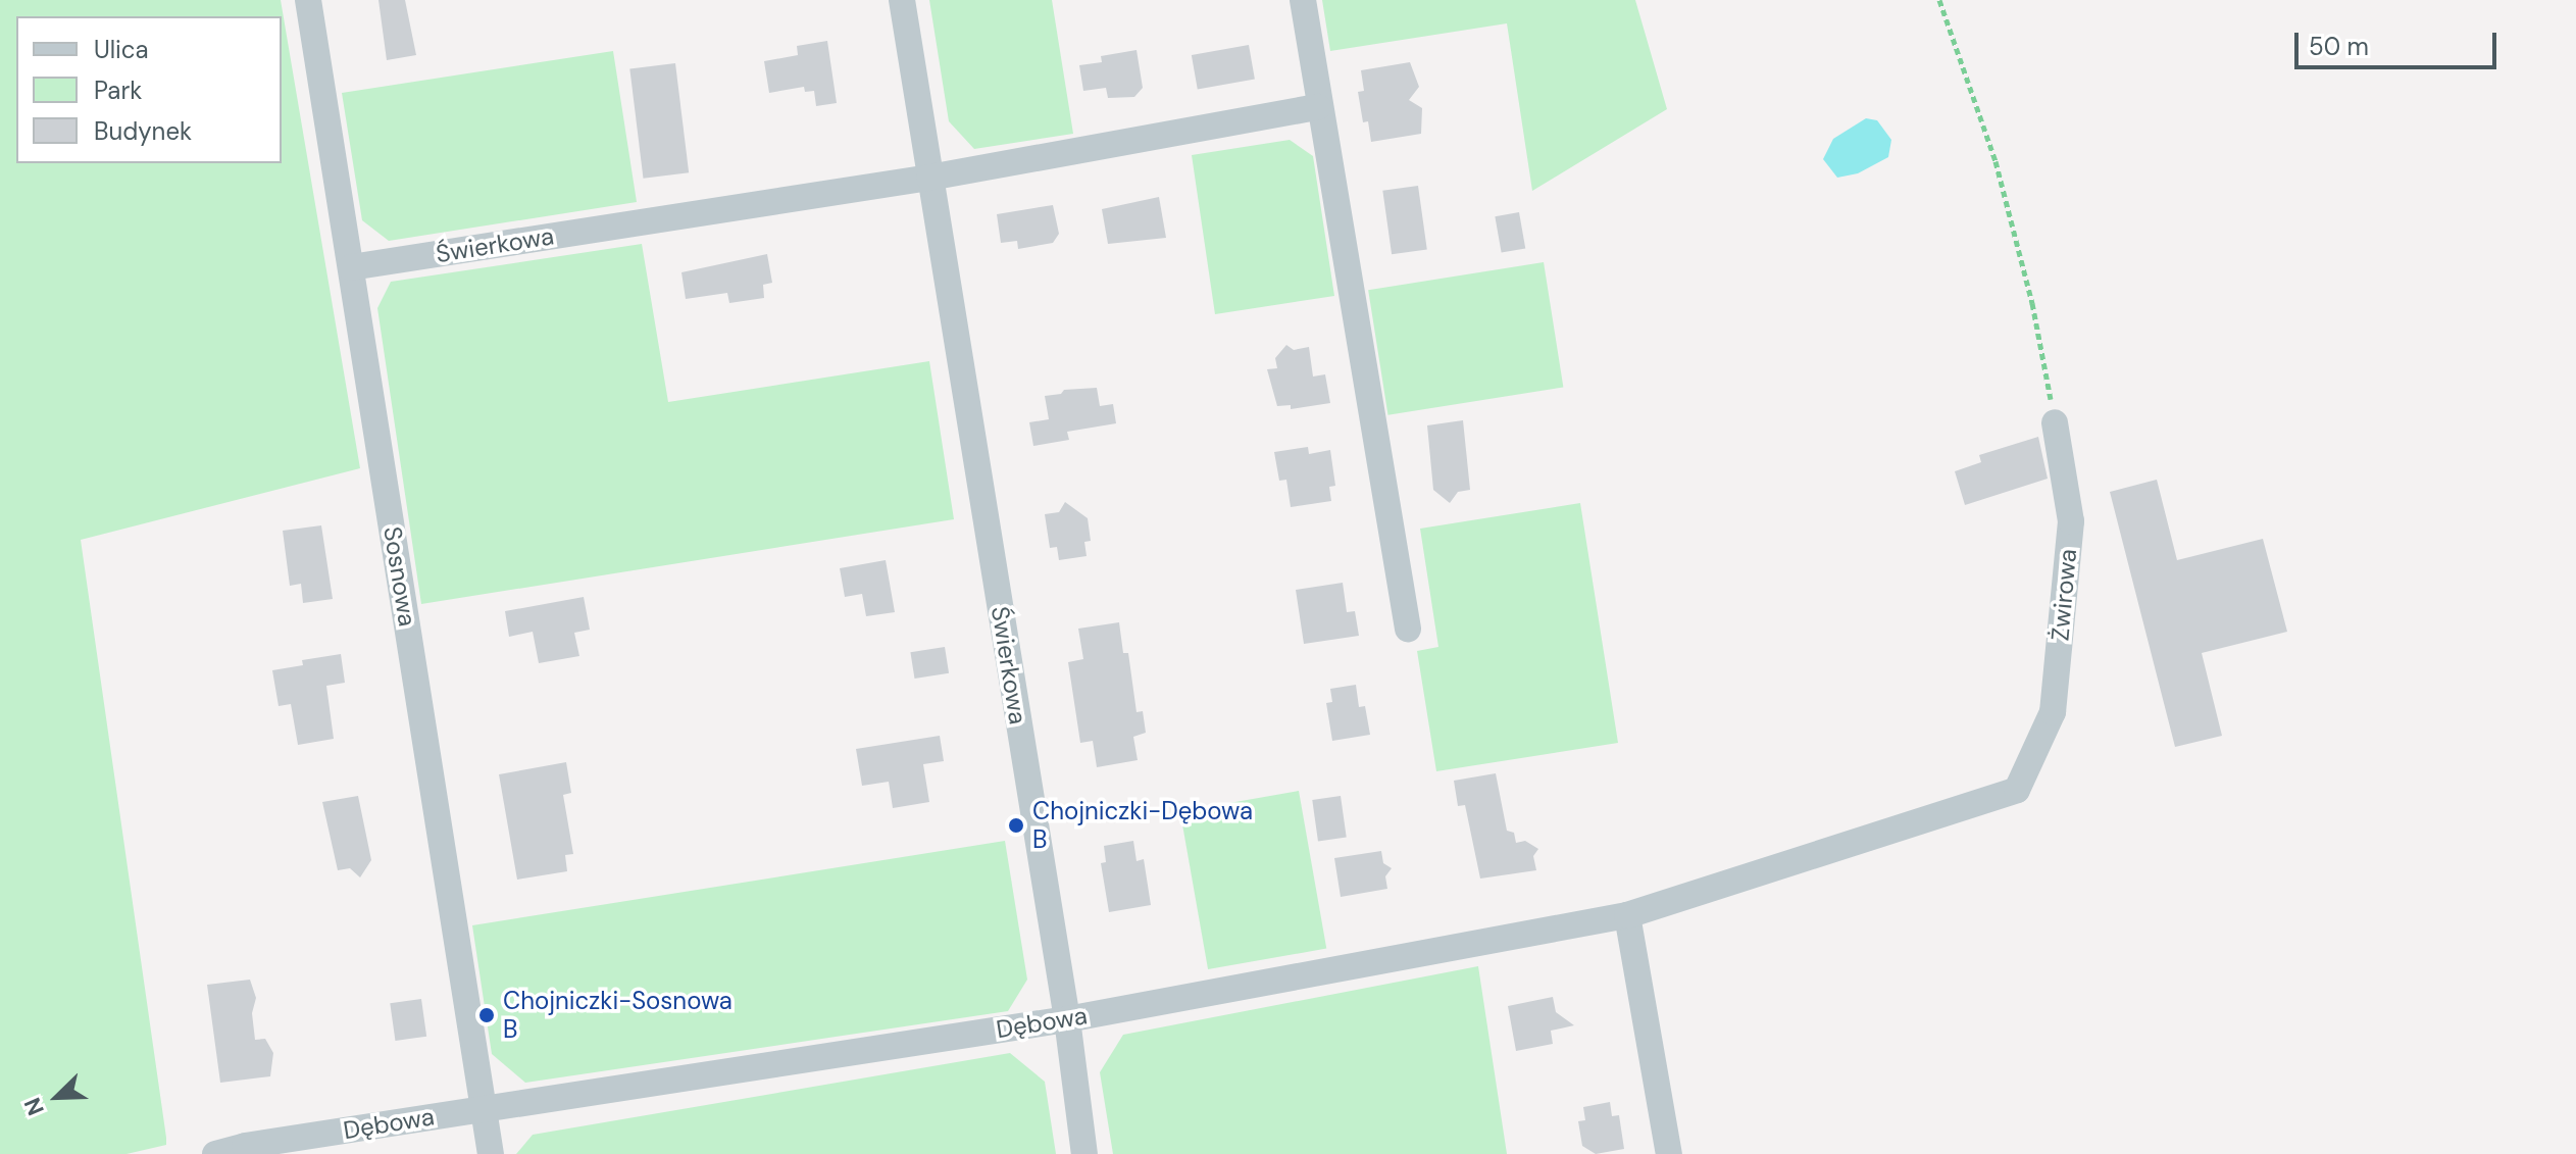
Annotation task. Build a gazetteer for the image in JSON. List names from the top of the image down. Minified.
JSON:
{"streets":{"street":["Świerkowa","Sosnowa","Żwirowa","Dębowa"]},"crossings":[["Świerkowa","Sosnowa"],["Świerkowa","Dębowa"],["Sosnowa","Dębowa"],["Żwirowa","Dębowa"]],"places":["Chojniczki-Dębowa B","Chojniczki-Sosnowa B"],"legend":["Ulica","Park","Budynek"],"scale_bar":"50 m","north":"bottom left"}
